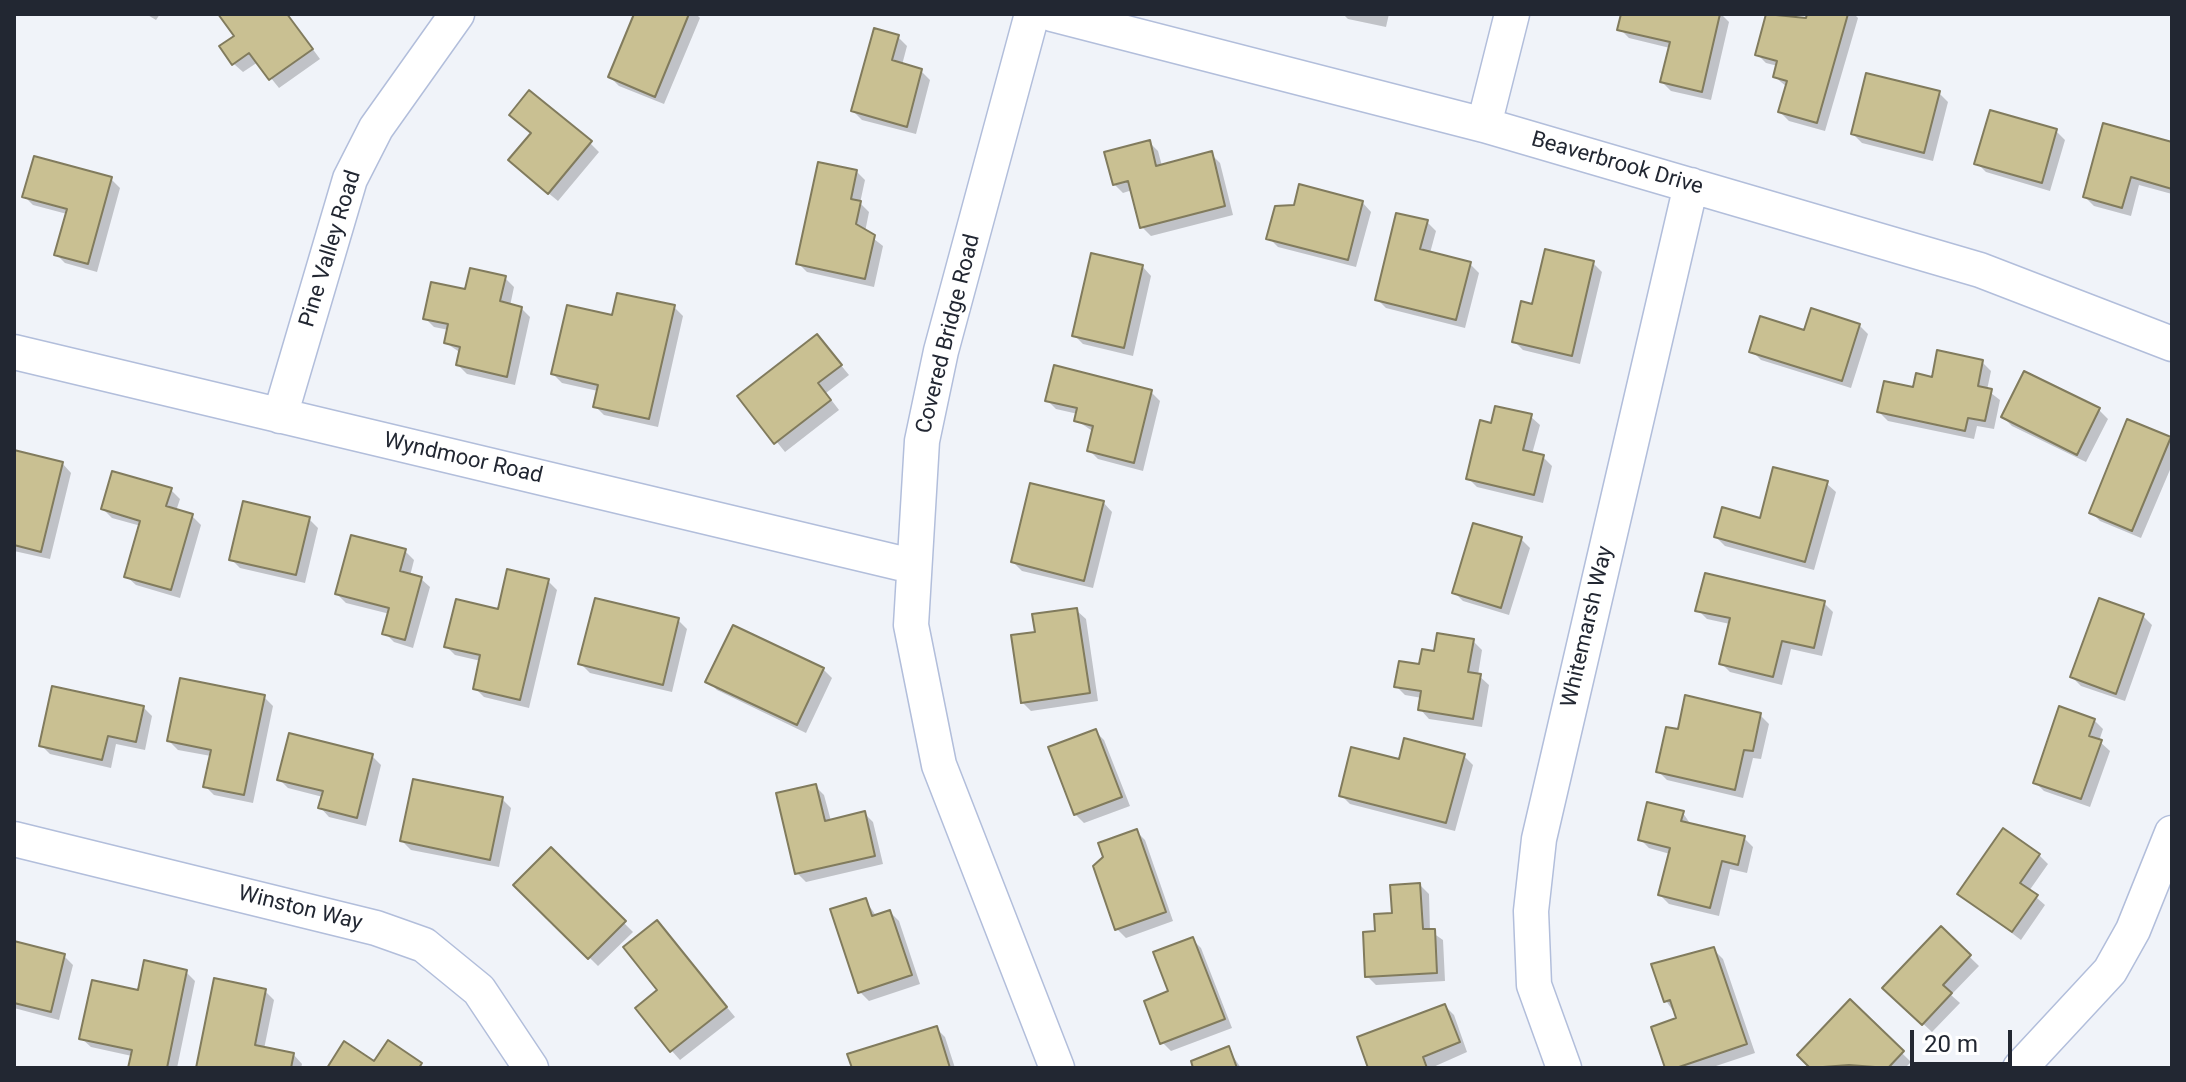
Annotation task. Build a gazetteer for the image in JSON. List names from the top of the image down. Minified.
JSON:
{"streets":{"street":["Beaverbrook Drive","Pine Valley Road","Covered Bridge Road","Wyndmoor Road","Whitemarsh Way","Winston Way"]},"crossings":[["Beaverbrook Drive","Whitemarsh Way"],["Pine Valley Road","Wyndmoor Road"],["Covered Bridge Road","Wyndmoor Road"]],"scale_bar":"20 m"}
